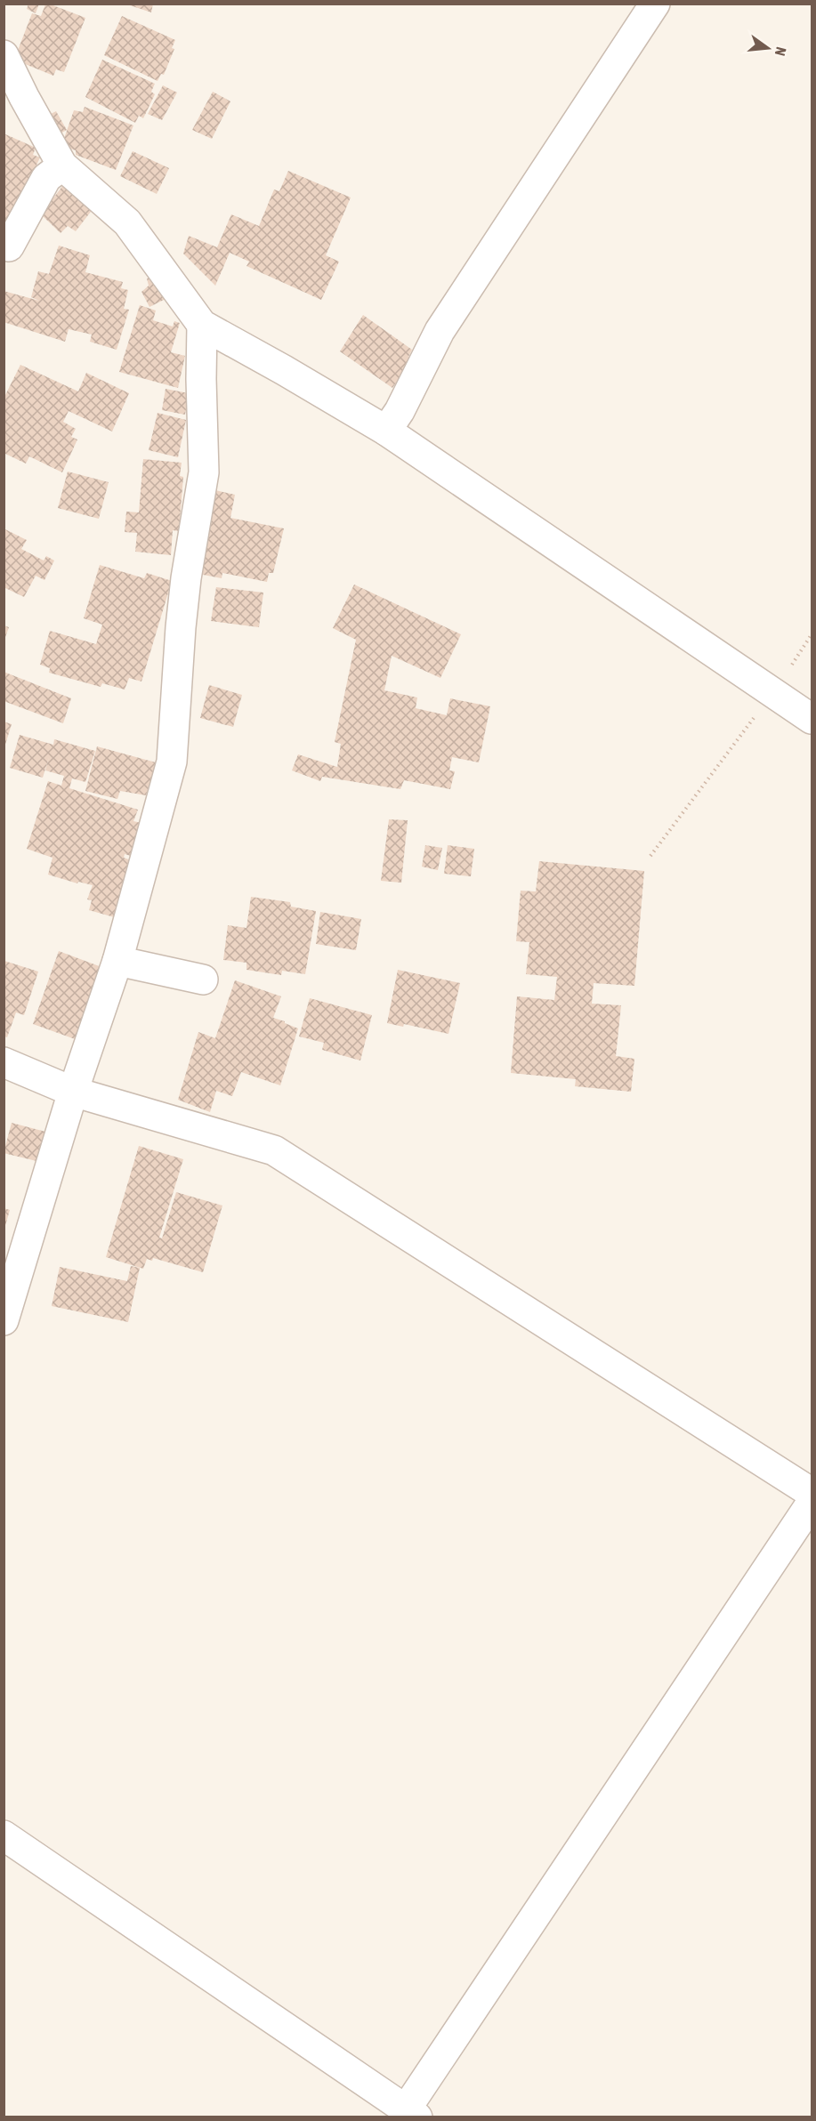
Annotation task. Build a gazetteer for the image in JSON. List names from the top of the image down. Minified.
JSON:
{"north":"right"}
